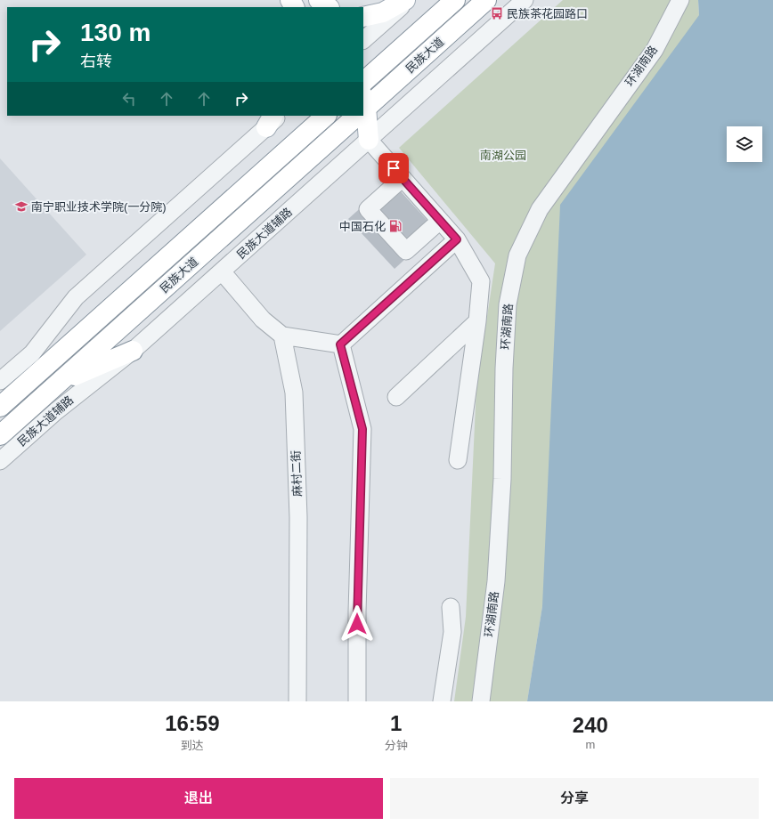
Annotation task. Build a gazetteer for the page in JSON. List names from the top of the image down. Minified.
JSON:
{"streets":{"main road":["民族大道"],"street":["环湖南路","民族大道辅路","麻村二街"]},"parks":["南湖公园"],"places":{"bus stop":["民族茶花园路口"],"school or university":["南宁职业技术学院(一分院)"],"fuel station":["中国石化"]},"page":{"turn":["130 m","右转"],"eta":["16:59","到达","1","分钟","240","m"],"buttons":["退出","分享"]}}
